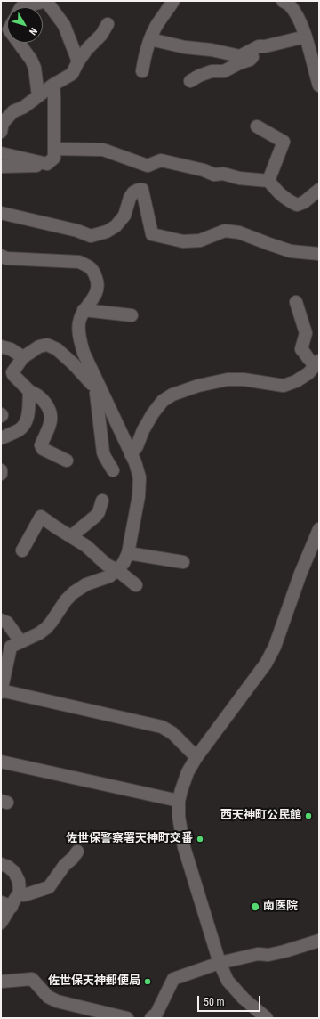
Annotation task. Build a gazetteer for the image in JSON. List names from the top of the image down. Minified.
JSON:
{"places":["西天神町公民館","佐世保警察署天神町交番","南医院","佐世保天神郵便局"],"scale_bar":"50 m","north":"bottom right"}
